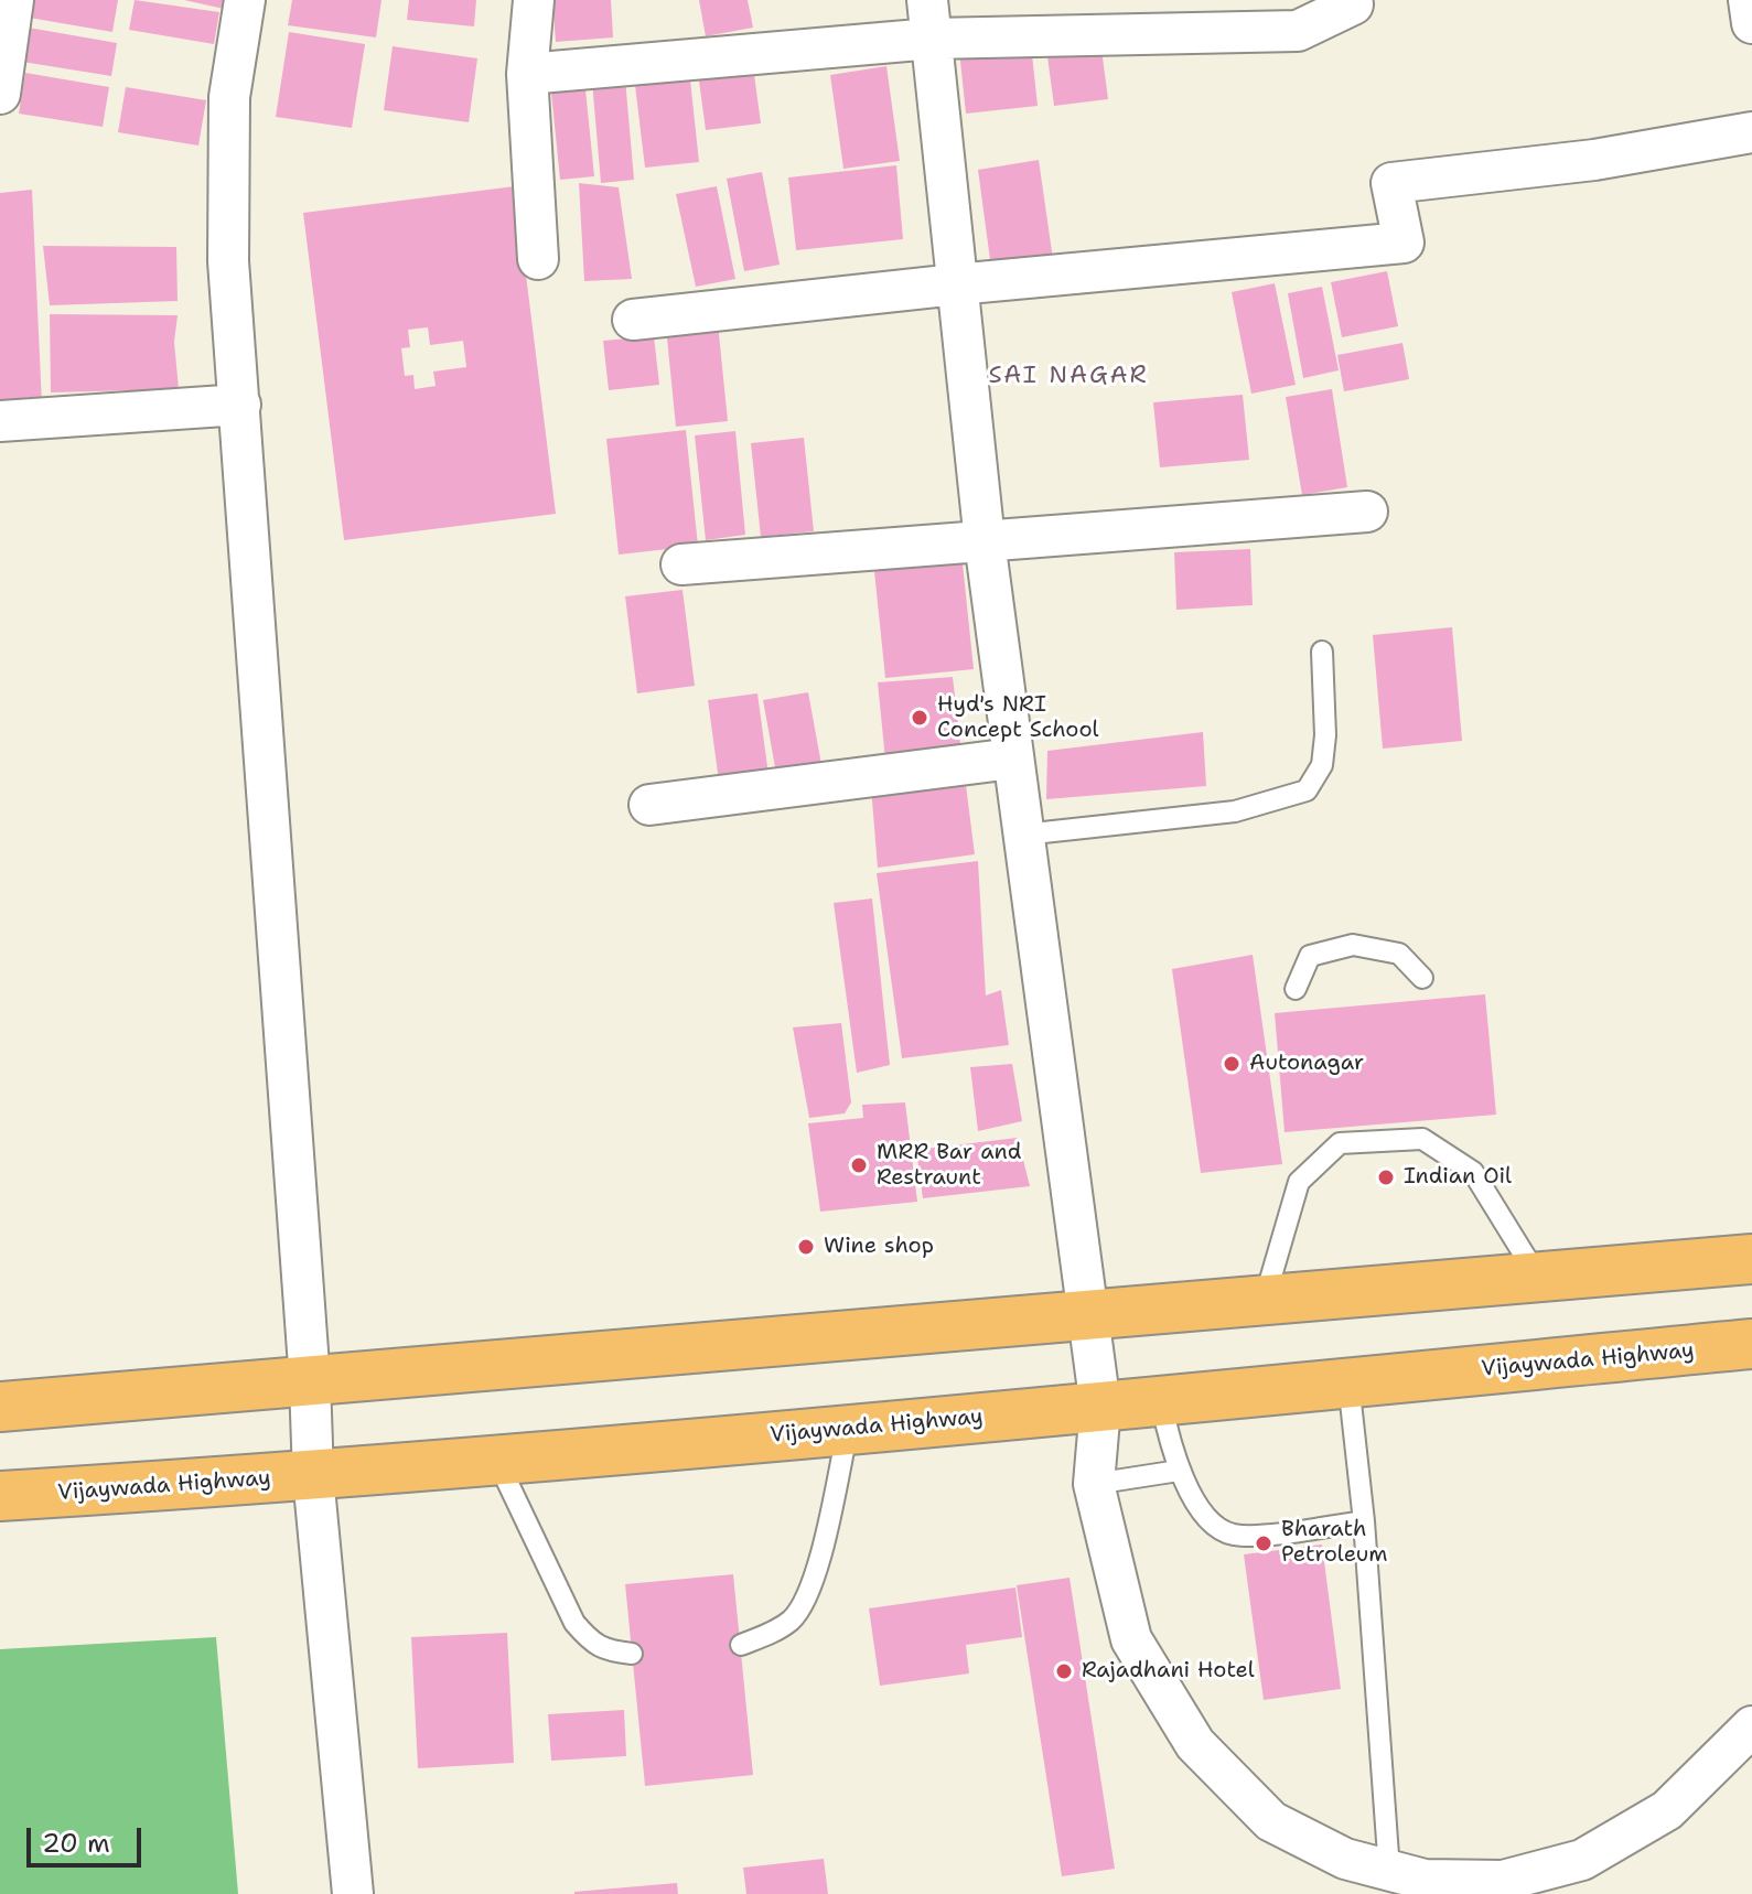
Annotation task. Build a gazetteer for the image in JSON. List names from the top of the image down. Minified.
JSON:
{"streets":{"highway":["Vijaywada Highway"]},"districts":["SAI NAGAR"],"places":["Hyd's NRI Concept School","Autonagar","MRR Bar and Restraunt","Indian Oil","Wine shop","Bharath Petroleum","Rajadhani Hotel"],"scale_bar":"20 m"}
